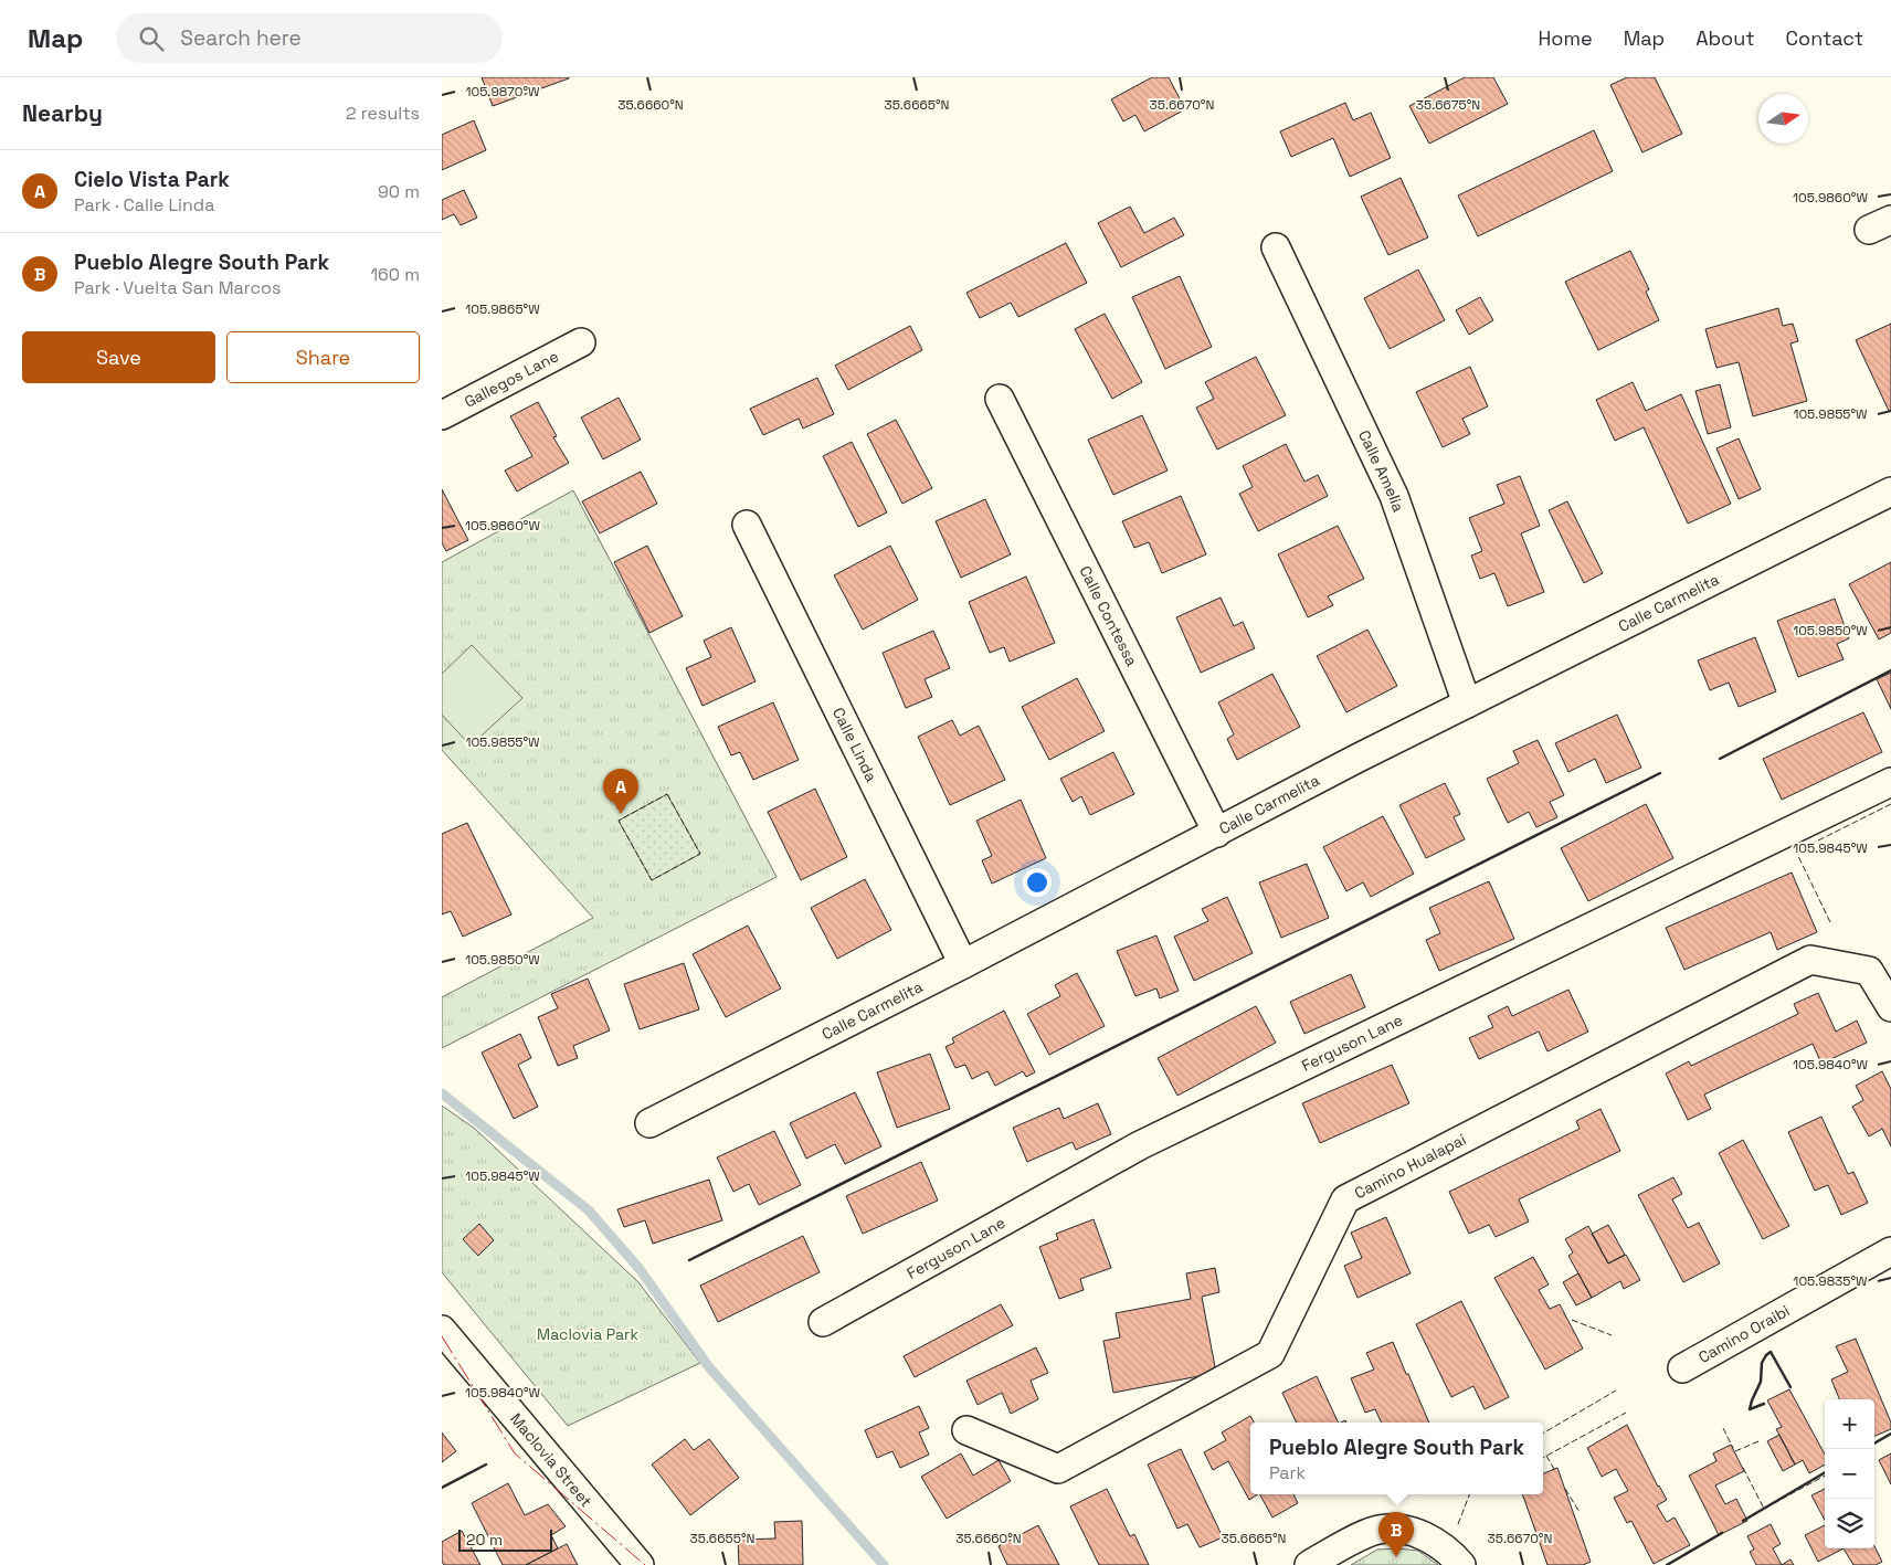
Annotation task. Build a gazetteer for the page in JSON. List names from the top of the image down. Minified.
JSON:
{"streets":{"street":["Gallegos Lane","Calle Amelia","Calle Carmelita","Calle Contessa","Calle Linda","Ferguson Lane","Camino Hualapai","Camino Oraibi","Maclovia Street"]},"crossings":[["Calle Amelia","Calle Carmelita"],["Calle Carmelita","Calle Contessa"],["Calle Carmelita","Calle Linda"]],"parks":["Maclovia Park"],"scale_bar":"20 m","north":"right","page":{"header":"Map","search":"Search here","nav":["Home","Map","About","Contact"],"heading":["Nearby","2 results"],"list":[{"mark":"A","name":"Cielo Vista Park","note":"Park · Calle Linda","value":"90 m"},{"mark":"B","name":"Pueblo Alegre South Park","note":"Park · Vuelta San Marcos","value":"160 m"}],"buttons":["Save","Share"],"pins":["A","B"],"map_buttons":["+","−"],"popup":["Pueblo Alegre South Park","Park"],"scale":"20 m"},"coordinates":["105.9870°W","35.6660°N","35.6665°N","35.6670°N","35.6675°N","105.9860°W","105.9865°W","105.9855°W","105.9850°W","105.9845°W","105.9840°W","105.9835°W","35.6655°N"]}
